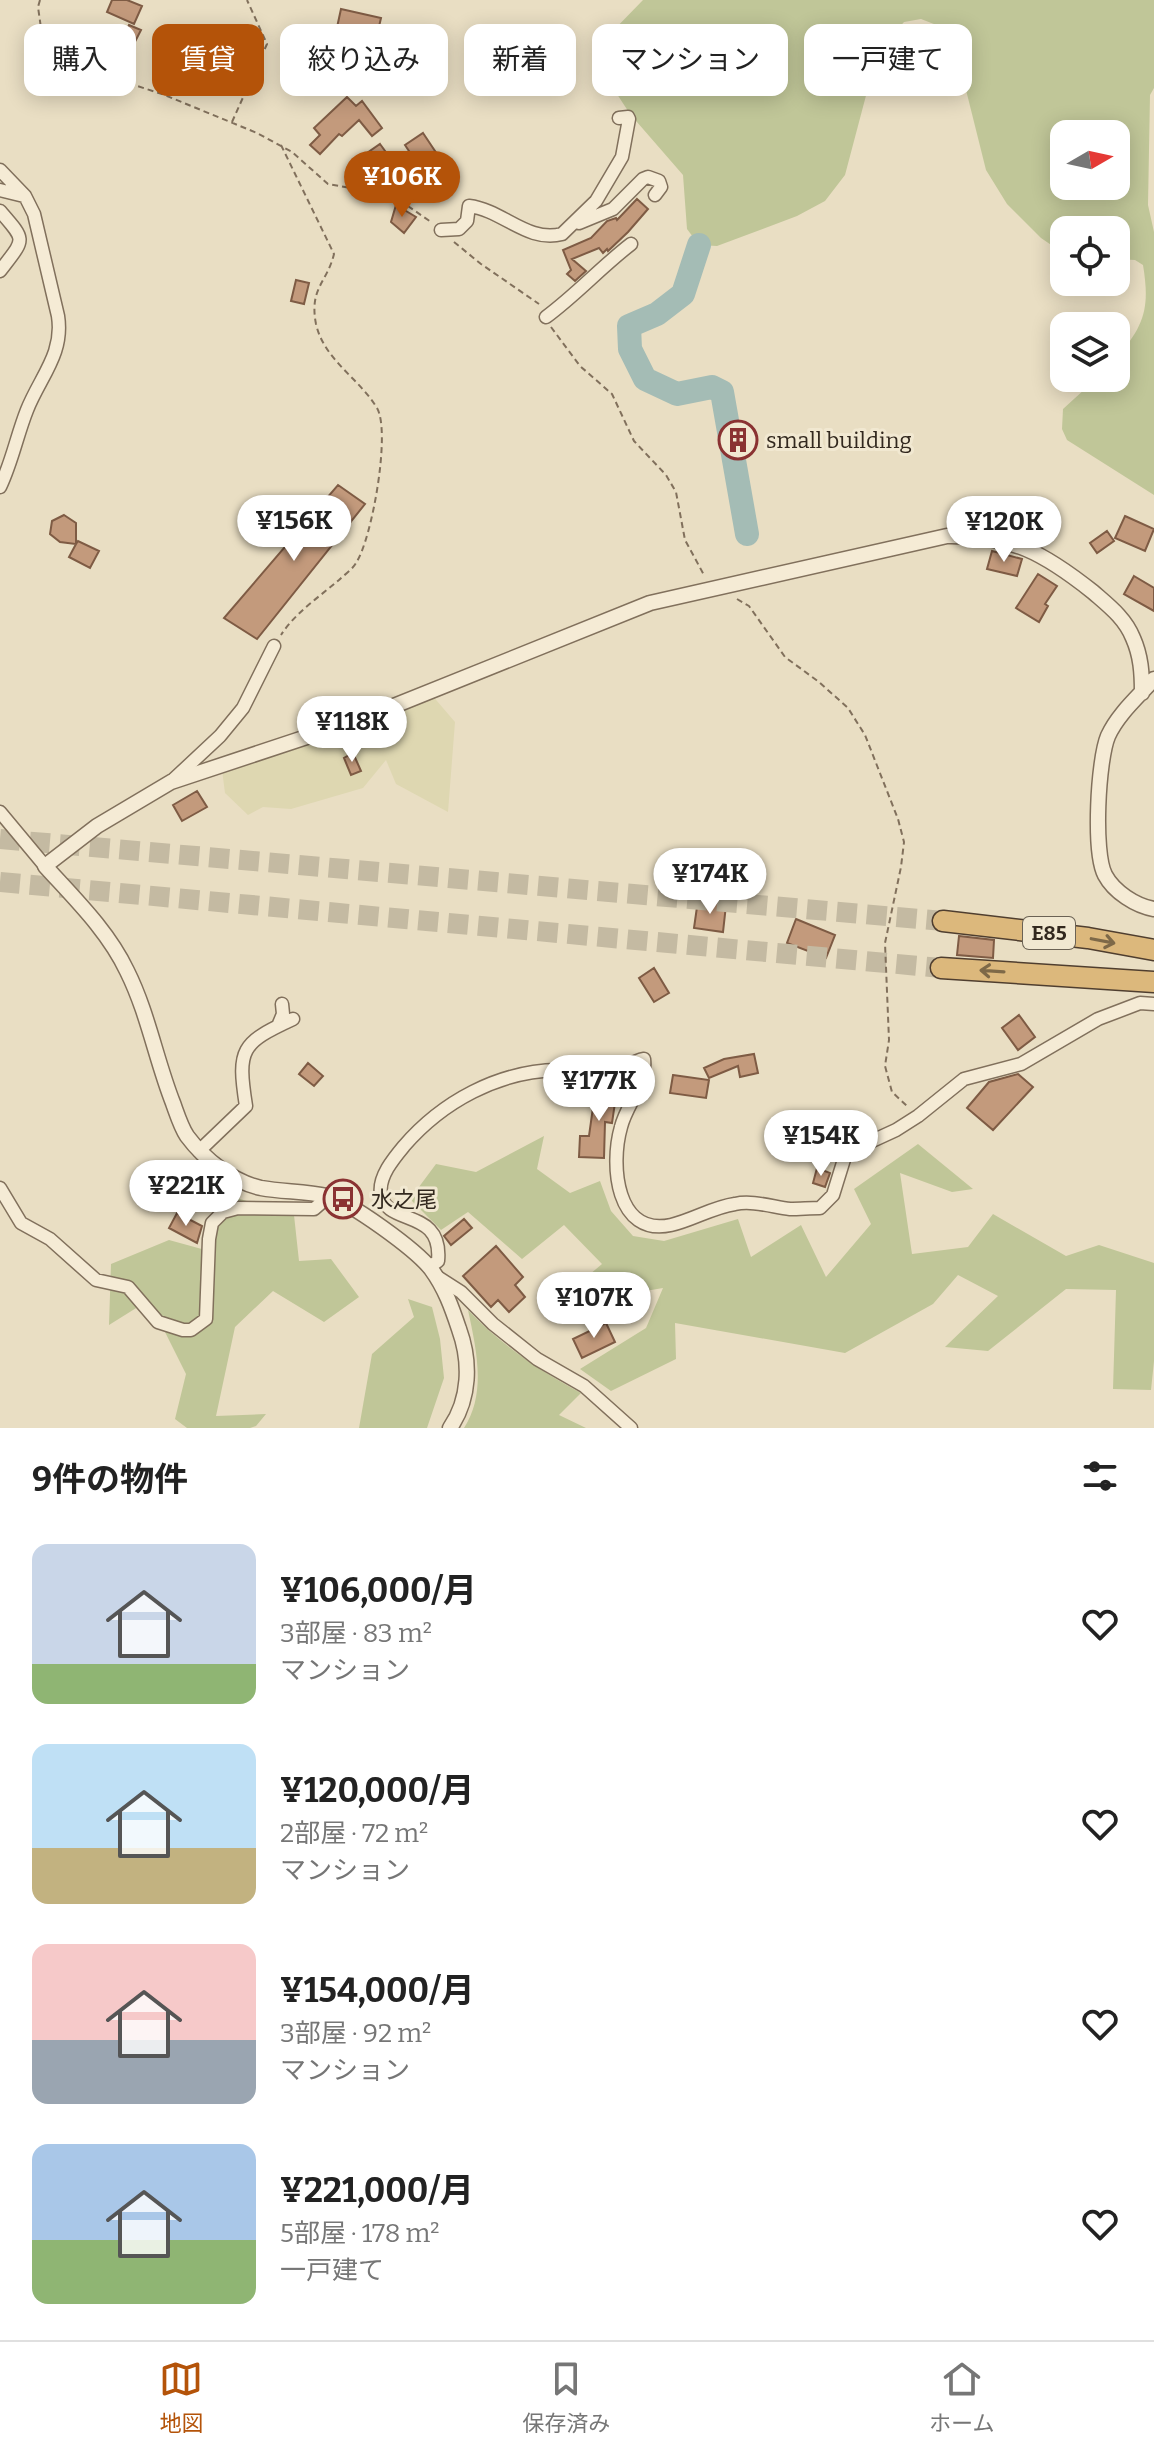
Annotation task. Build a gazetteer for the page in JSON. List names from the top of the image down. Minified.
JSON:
{"streets":{"highway":["E85"]},"places":{"building":["small building"],"bus stop":["水之尾"]},"north":"right","page":{"chip":["購入","賃貸","絞り込み","新着","マンション","一戸建て"],"price":["¥106K","¥156K","¥120K","¥118K","¥174K","¥177K","¥154K","¥221K","¥107K"],"heading":"9件の物件","list":[{"name":"¥106,000/月","note":"3部屋 · 83 m² · マンション"},{"name":"¥120,000/月","note":"2部屋 · 72 m² · マンション"},{"name":"¥154,000/月","note":"3部屋 · 92 m² · マンション"},{"name":"¥221,000/月","note":"5部屋 · 178 m² · 一戸建て"}],"tabs":["地図","保存済み","ホーム"]}}
